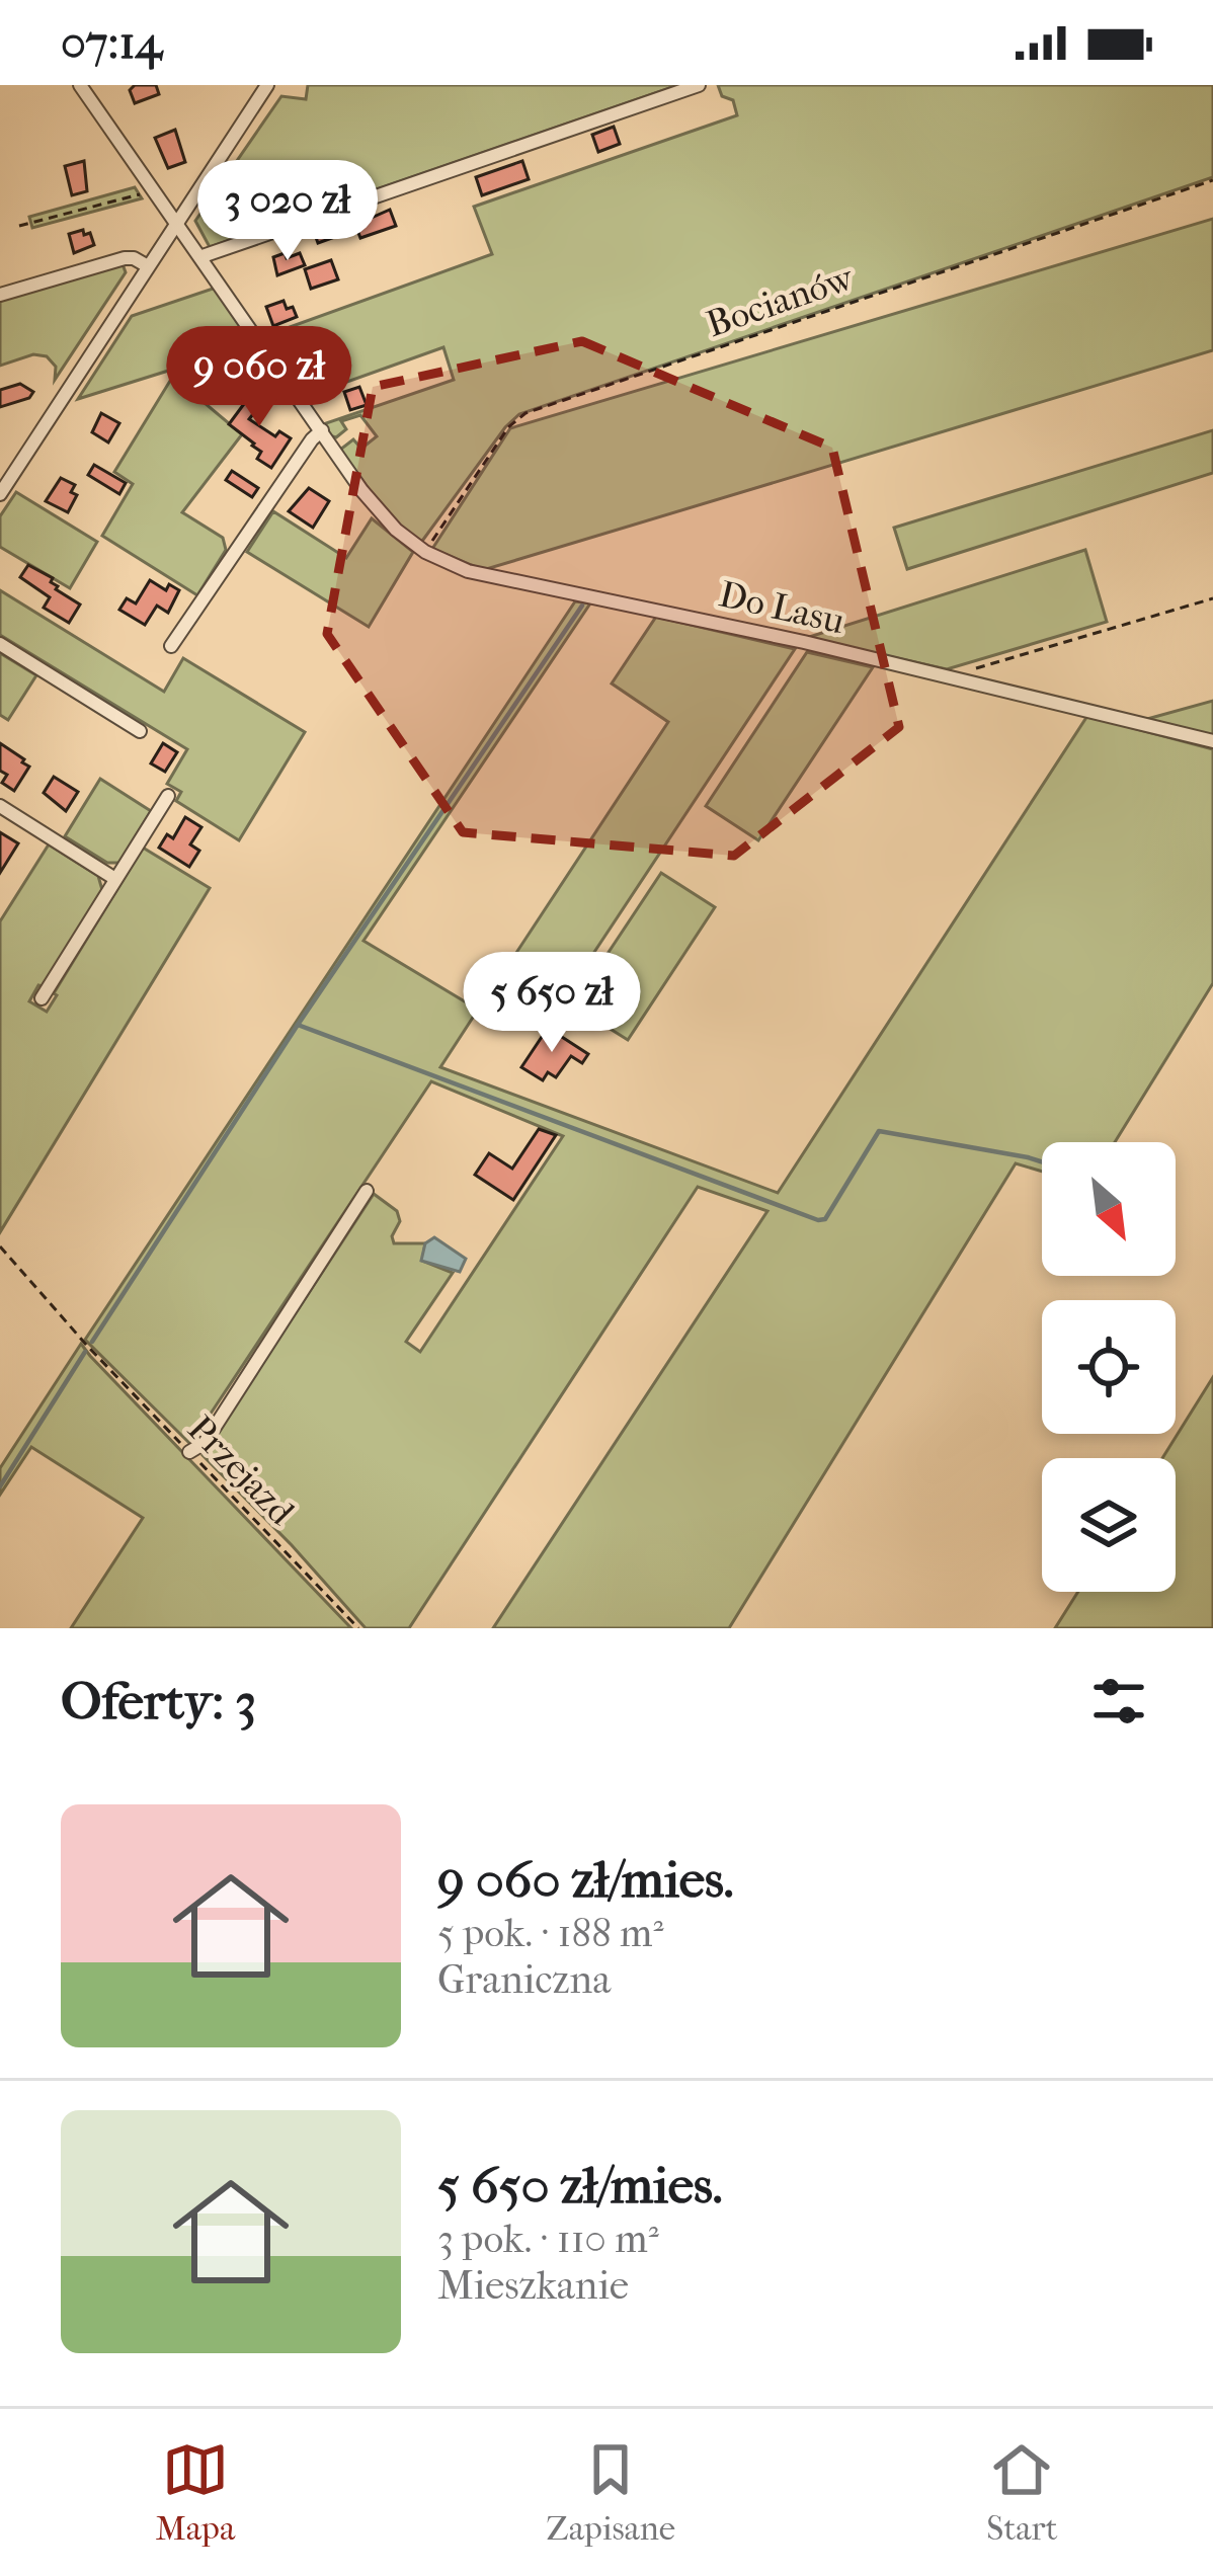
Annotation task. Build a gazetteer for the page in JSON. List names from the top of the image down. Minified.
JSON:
{"streets":{"street":["Do Lasu"],"path":["Bocianów","Przejazd"]},"crossings":[["Bocianów","Do Lasu"]],"north":"bottom right","page":{"status":"07:14","price":["3 020 zł","9 060 zł","5 650 zł"],"heading":"Oferty: 3","list":[{"name":"9 060 zł/mies.","note":"5 pok. · 188 m² · Graniczna"},{"name":"5 650 zł/mies.","note":"3 pok. · 110 m² · Mieszkanie"}],"tabs":["Mapa","Zapisane","Start"]}}
